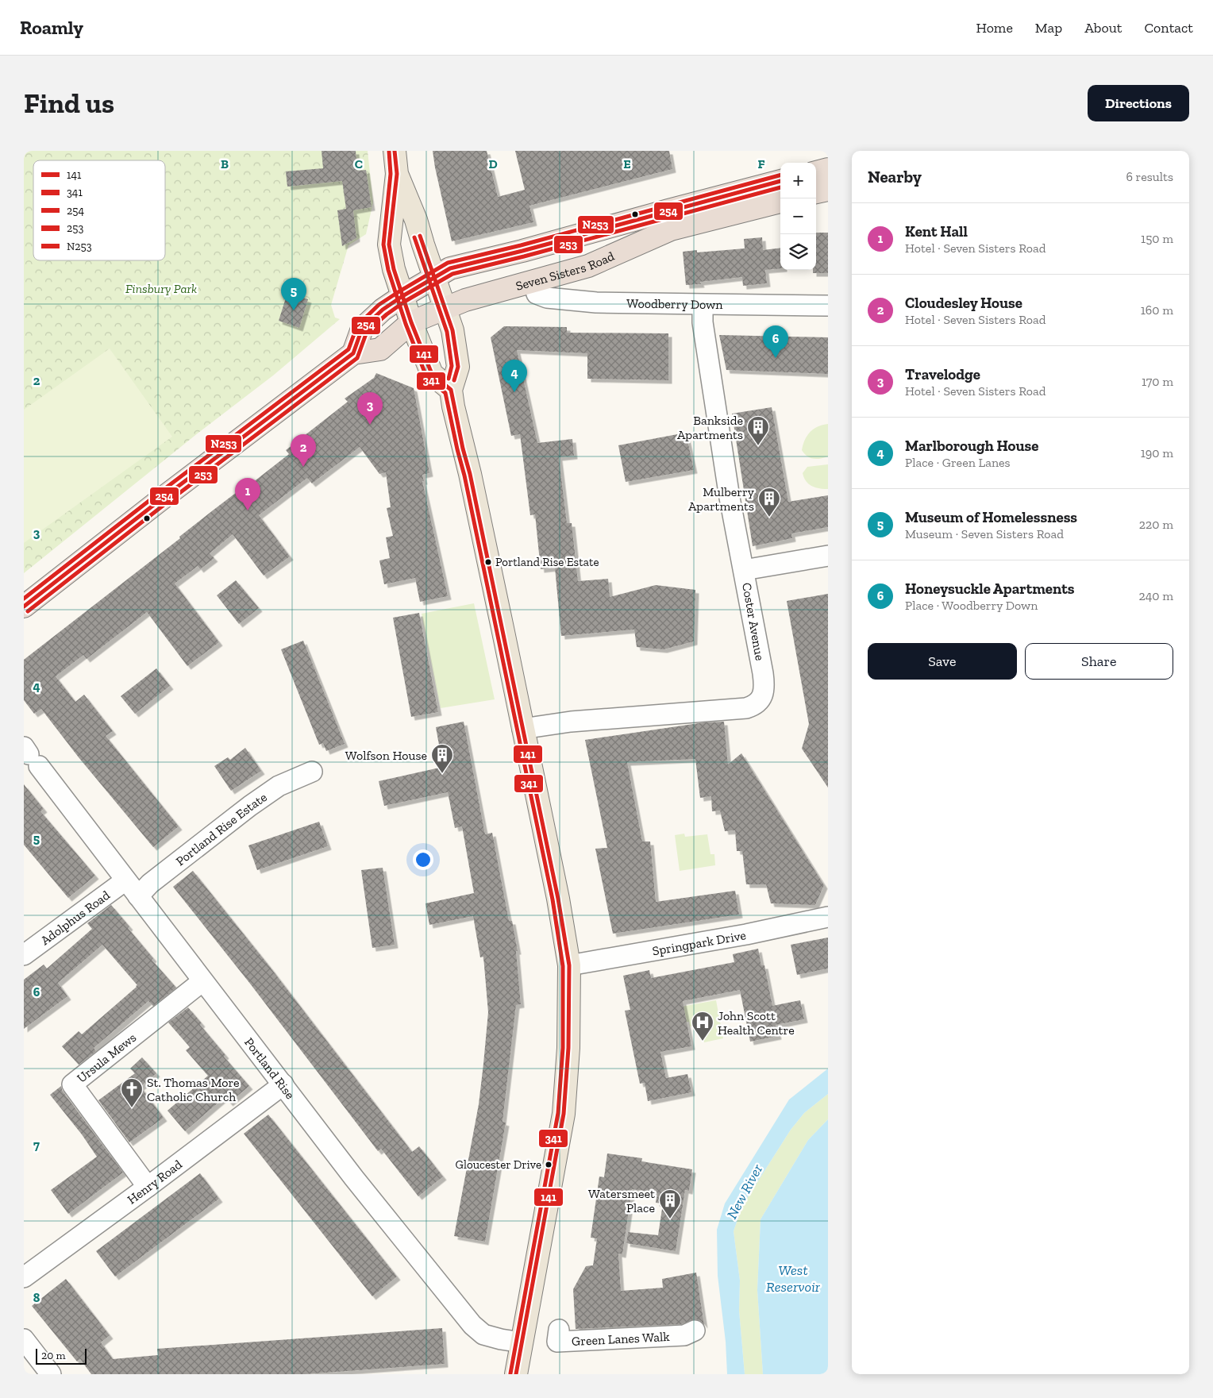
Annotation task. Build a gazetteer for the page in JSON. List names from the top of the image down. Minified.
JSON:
{"streets":{"highway":["Seven Sisters Road"],"street":["Woodberry Down","Coster Avenue","Portland Rise Estate","Adolphus Road","Springpark Drive","Ursula Mews","Portland Rise","Henry Road","Green Lanes Walk"]},"crossings":[["Seven Sisters Road","Woodberry Down"],["Woodberry Down","Coster Avenue"],["Portland Rise Estate","Portland Rise"],["Adolphus Road","Portland Rise"],["Ursula Mews","Portland Rise"],["Ursula Mews","Henry Road"],["Portland Rise","Henry Road"]],"water":["New River","West Reservoir"],"parks":["Finsbury Park"],"places":{"building":["Bankside Apartments","Mulberry Apartments","Wolfson House","Watersmeet Place"],"other":["Portland Rise Estate","Gloucester Drive"],"hospital":["John Scott Health Centre"],"church":["St. Thomas More Catholic Church"]},"lines":["transit line 141","transit line 341","transit line N253","transit line 254","transit line 253"],"legend":["141","341","254","253","N253"],"scale_bar":"20 m","page":{"header":"Roamly","nav":["Home","Map","About","Contact"],"buttons":["Directions",["Save","Share"]],"title":"Find us","heading":["Nearby","6 results"],"map_buttons":["+","−"],"list":[{"mark":"1","name":"Kent Hall","note":"Hotel · Seven Sisters Road","value":"150 m"},{"mark":"2","name":"Cloudesley House","note":"Hotel · Seven Sisters Road","value":"160 m"},{"mark":"3","name":"Travelodge","note":"Hotel · Seven Sisters Road","value":"170 m"},{"mark":"4","name":"Marlborough House","note":"Place · Green Lanes","value":"190 m"},{"mark":"5","name":"Museum of Homelessness","note":"Museum · Seven Sisters Road","value":"220 m"},{"mark":"6","name":"Honeysuckle Apartments","note":"Place · Woodberry Down","value":"240 m"}],"pins":["5","6","4","3","2","1"],"scale":"20 m"},"grid":{"columns":["B","C","D","E","F"],"rows":["2","3","4","5","6","7","8"]}}
